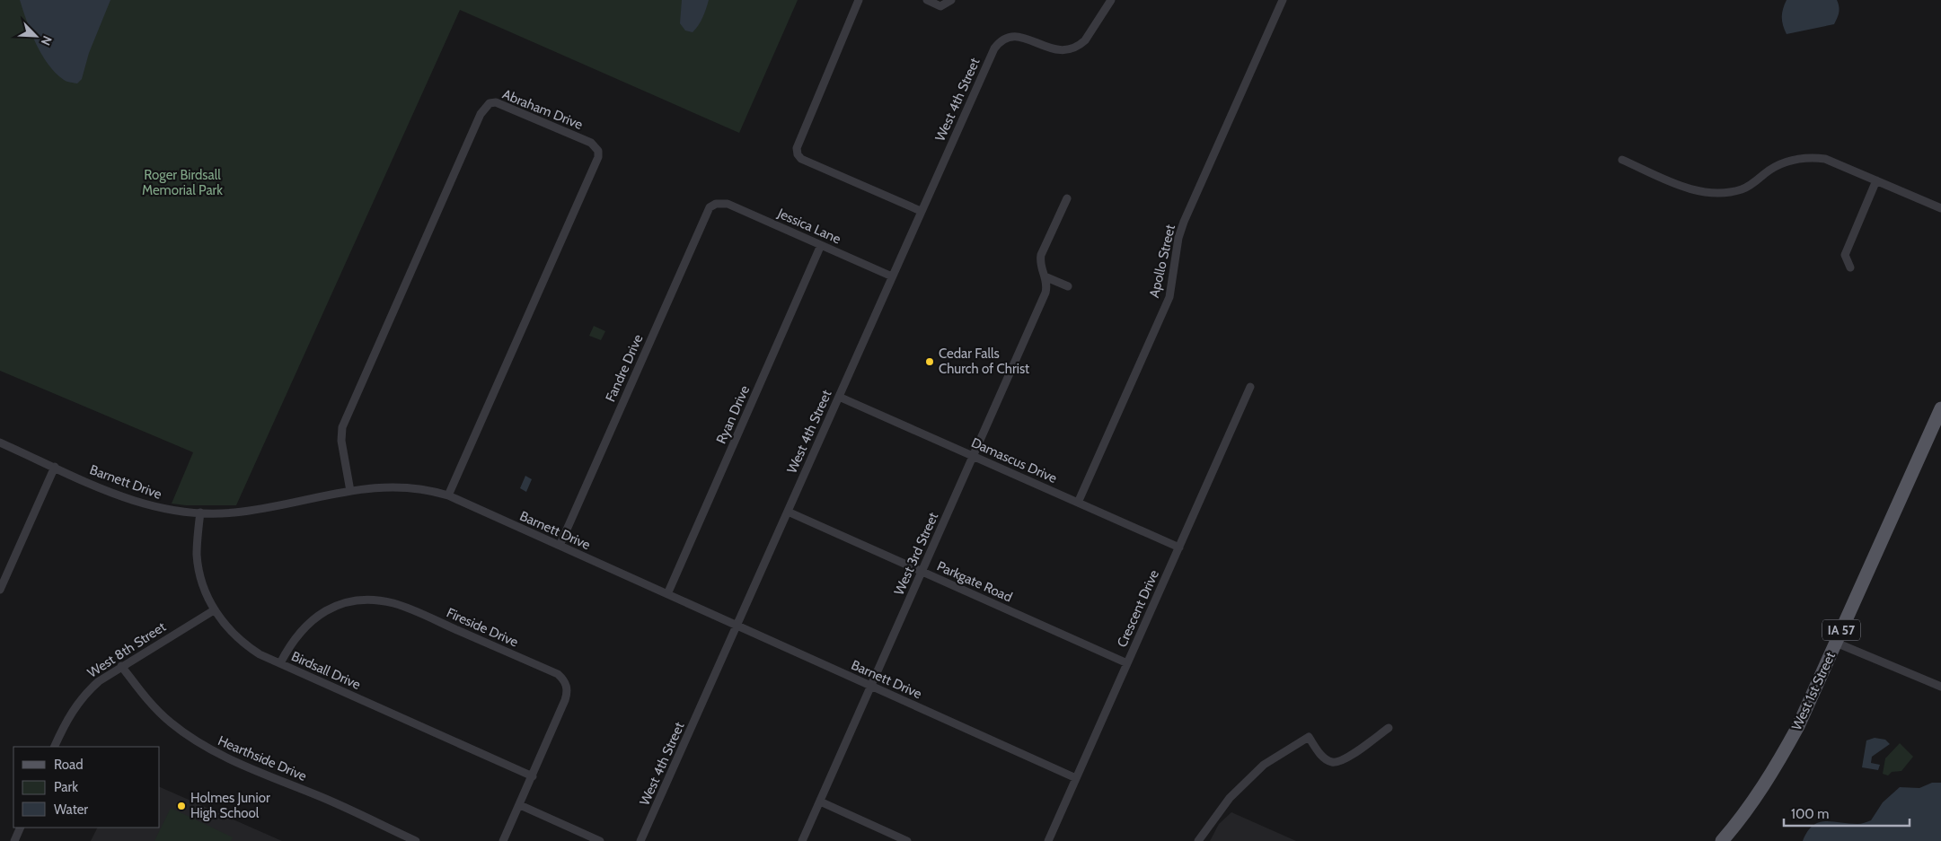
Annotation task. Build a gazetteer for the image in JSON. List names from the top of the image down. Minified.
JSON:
{"streets":{"main road":["IA 57","West 1st Street"],"street":["West 4th Street","Abraham Drive","Jessica Lane","Apollo Street","Fandre Drive","Ryan Drive","Damascus Drive","Barnett Drive","West 3rd Street","Parkgate Road","Crescent Drive","Fireside Drive","West 8th Street","Birdsall Drive","Hearthside Drive"]},"crossings":[["West 4th Street","Jessica Lane"],["West 4th Street","Damascus Drive"],["West 4th Street","Barnett Drive"],["West 4th Street","Parkgate Road"],["Abraham Drive","Barnett Drive"],["Jessica Lane","Fandre Drive"],["Jessica Lane","Ryan Drive"],["Apollo Street","Damascus Drive"],["Fandre Drive","Barnett Drive"],["Ryan Drive","Barnett Drive"],["Damascus Drive","West 3rd Street"],["Damascus Drive","Crescent Drive"],["Barnett Drive","West 3rd Street"],["Barnett Drive","Crescent Drive"],["Barnett Drive","Birdsall Drive"],["West 3rd Street","Parkgate Road"],["Parkgate Road","Crescent Drive"],["Fireside Drive","Birdsall Drive"],["West 8th Street","Birdsall Drive"],["West 8th Street","Hearthside Drive"]],"parks":["Roger Birdsall Memorial Park"],"places":["Cedar Falls Church of Christ","Holmes Junior High School"],"legend":["Road","Park","Water"],"scale_bar":"100 m","north":"bottom right"}
